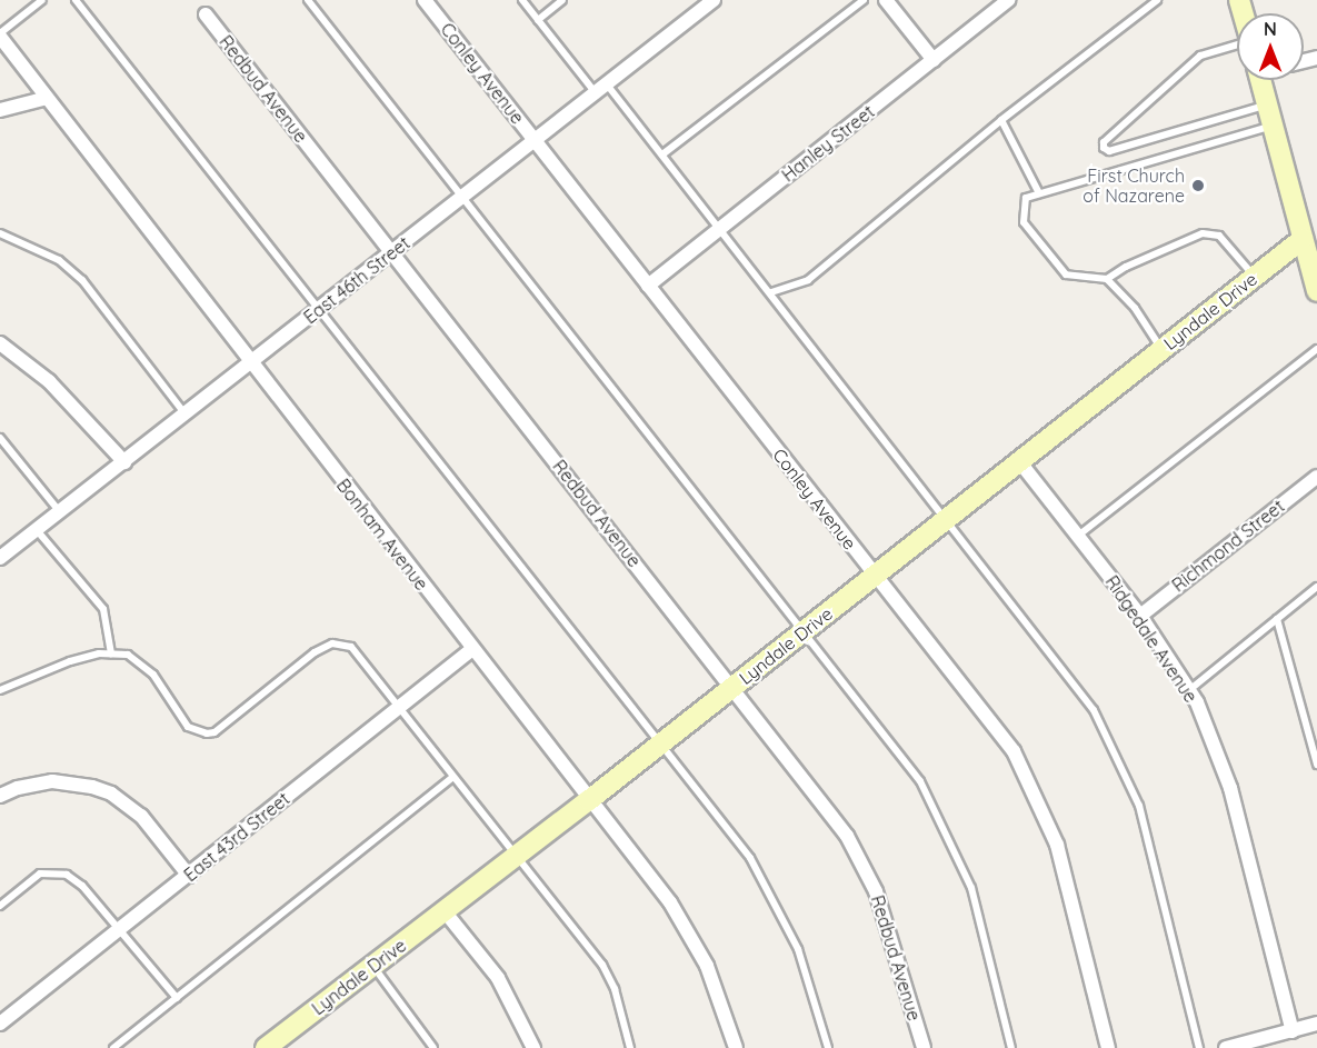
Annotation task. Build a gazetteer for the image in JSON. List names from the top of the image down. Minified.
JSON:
{"streets":{"street":["Conley Avenue","Redbud Avenue","Hanley Street","East 46th Street","Lyndale Drive","Bonham Avenue","Richmond Street","Ridgedale Avenue","East 43rd Street"]},"crossings":[["Conley Avenue","Hanley Street"],["Conley Avenue","East 46th Street"],["Conley Avenue","Lyndale Drive"],["Redbud Avenue","East 46th Street"],["Redbud Avenue","Lyndale Drive"],["East 46th Street","Bonham Avenue"],["Lyndale Drive","Bonham Avenue"],["Lyndale Drive","Ridgedale Avenue"],["Bonham Avenue","East 43rd Street"],["Richmond Street","Ridgedale Avenue"]],"places":["First Church of Nazarene"],"north":"top"}
